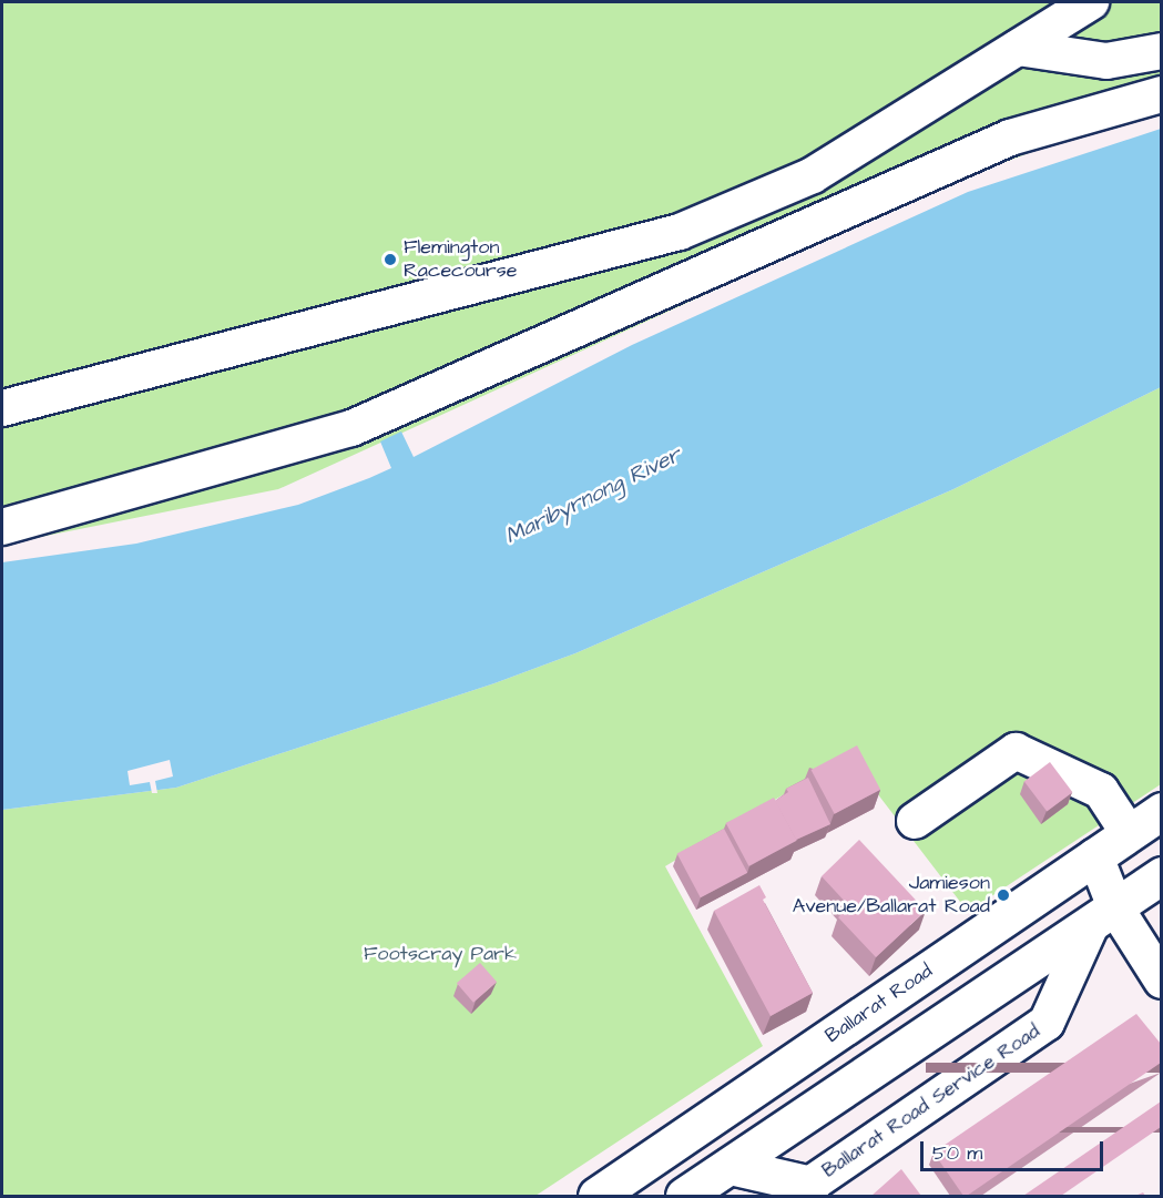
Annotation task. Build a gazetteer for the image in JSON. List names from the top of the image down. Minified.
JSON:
{"streets":{"highway":["Ballarat Road"],"street":["Ballarat Road Service Road"]},"water":["Maribyrnong River"],"parks":["Footscray Park"],"places":["Flemington Racecourse","Jamieson Avenue/Ballarat Road"],"scale_bar":"50 m"}
